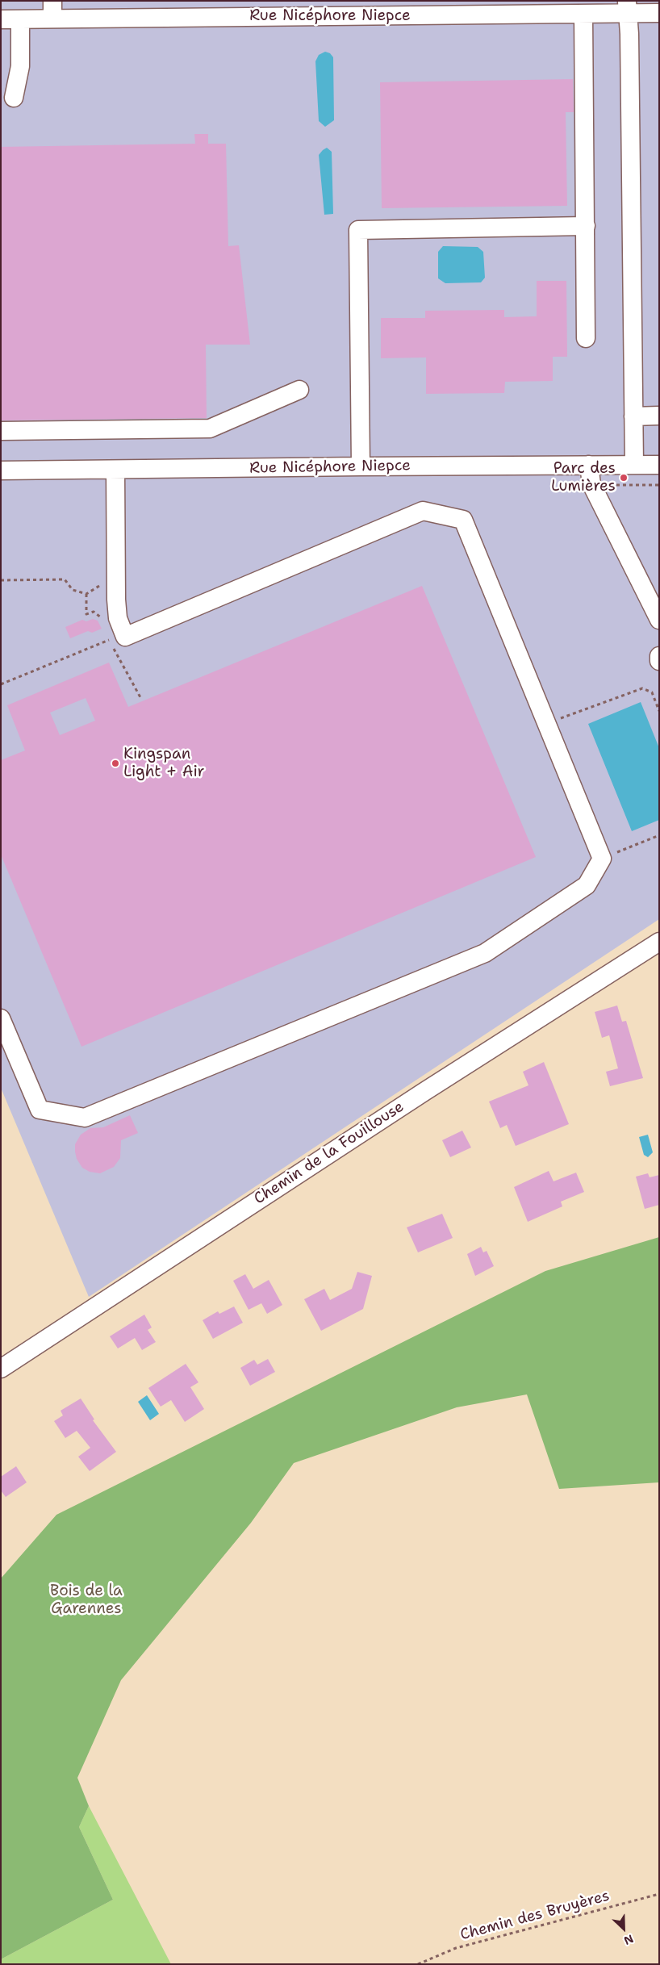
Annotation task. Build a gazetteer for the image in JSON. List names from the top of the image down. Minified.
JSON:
{"streets":{"street":["Rue Nicéphore Niepce","Chemin de la Fouillouse"],"path":["Chemin des Bruyères"]},"parks":["Bois de la Garennes"],"places":["Parc des Lumières","Kingspan Light + Air"],"north":"bottom right"}
